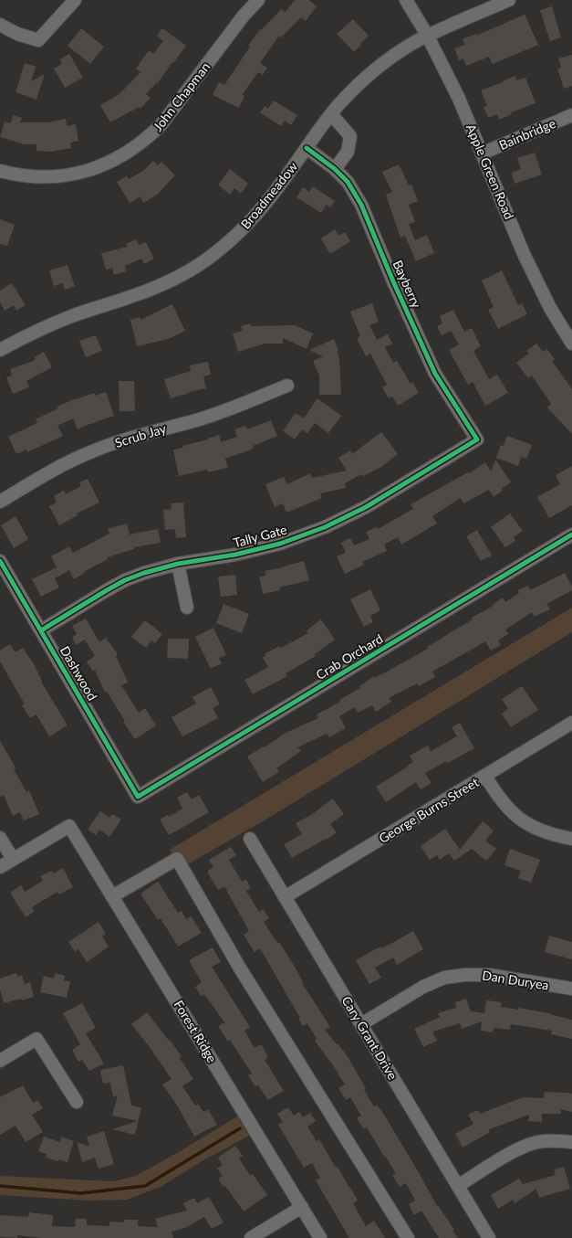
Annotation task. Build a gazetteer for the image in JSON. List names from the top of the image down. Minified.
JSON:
{"streets":{"street":["John Chapman","Bainbridge","Apple Green Road","Broadmeadow","Bayberry","Scrub Jay","Tally Gate","Crab Orchard","Dashwood","George Burns Street","Dan Duryea","Forest Ridge","Cary Grant Drive"]},"crossings":[["Bainbridge","Apple Green Road"],["Apple Green Road","Broadmeadow"],["Broadmeadow","Bayberry"],["Bayberry","Tally Gate"],["Tally Gate","Dashwood"],["Crab Orchard","Dashwood"],["George Burns Street","Cary Grant Drive"],["Dan Duryea","Cary Grant Drive"]]}
